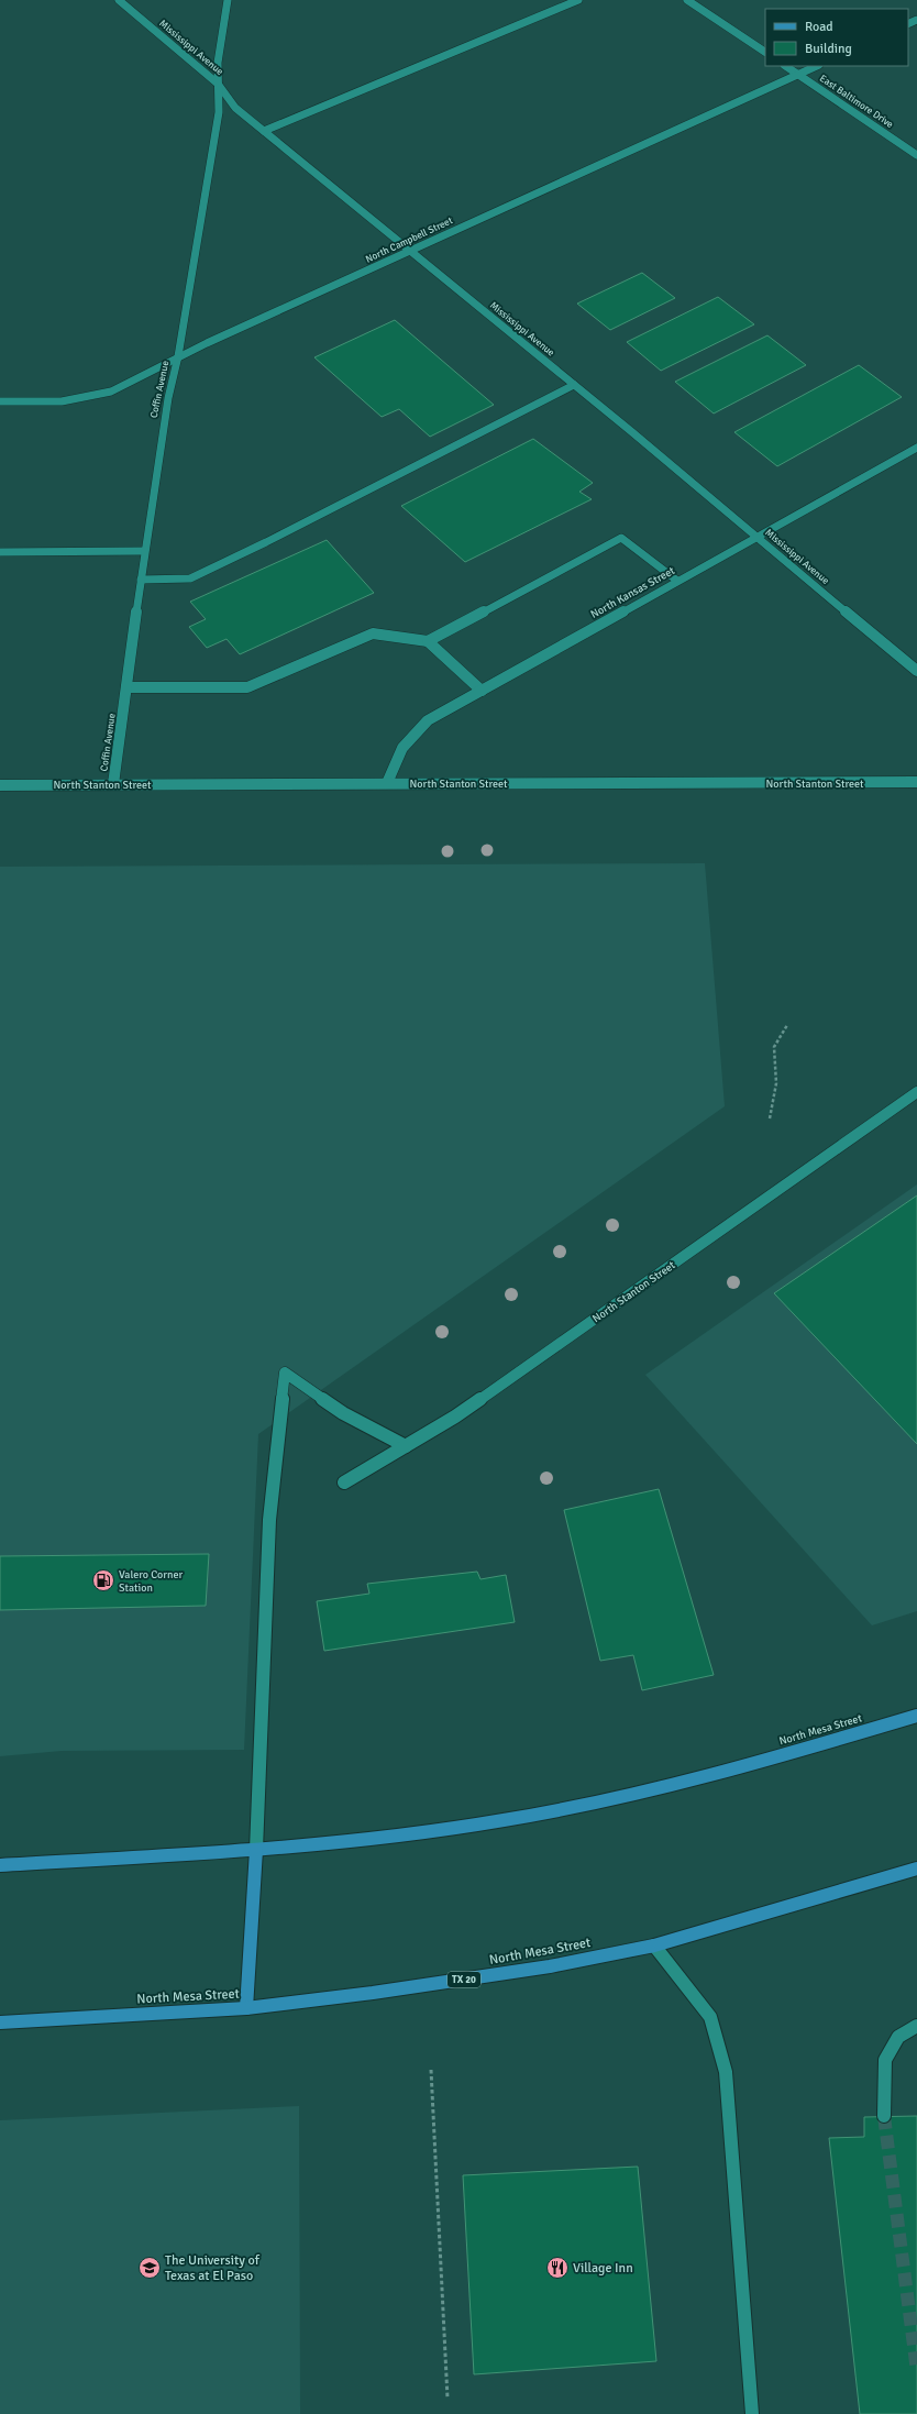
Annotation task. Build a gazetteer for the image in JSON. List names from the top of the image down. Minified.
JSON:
{"streets":{"main road":["North Mesa Street","TX 20"],"street":["Mississippi Avenue","East Baltimore Drive","North Campbell Street","Coffin Avenue","North Kansas Street","North Stanton Street"]},"crossings":[["Mississippi Avenue","North Campbell Street"],["Mississippi Avenue","Coffin Avenue"],["Mississippi Avenue","North Kansas Street"],["East Baltimore Drive","North Campbell Street"],["North Campbell Street","Coffin Avenue"],["Coffin Avenue","North Stanton Street"],["North Kansas Street","North Stanton Street"]],"places":{"fuel station":["Valero Corner Station"],"school or university":["The University of Texas at El Paso"],"restaurant":["Village Inn"]},"legend":["Road","Building"]}
